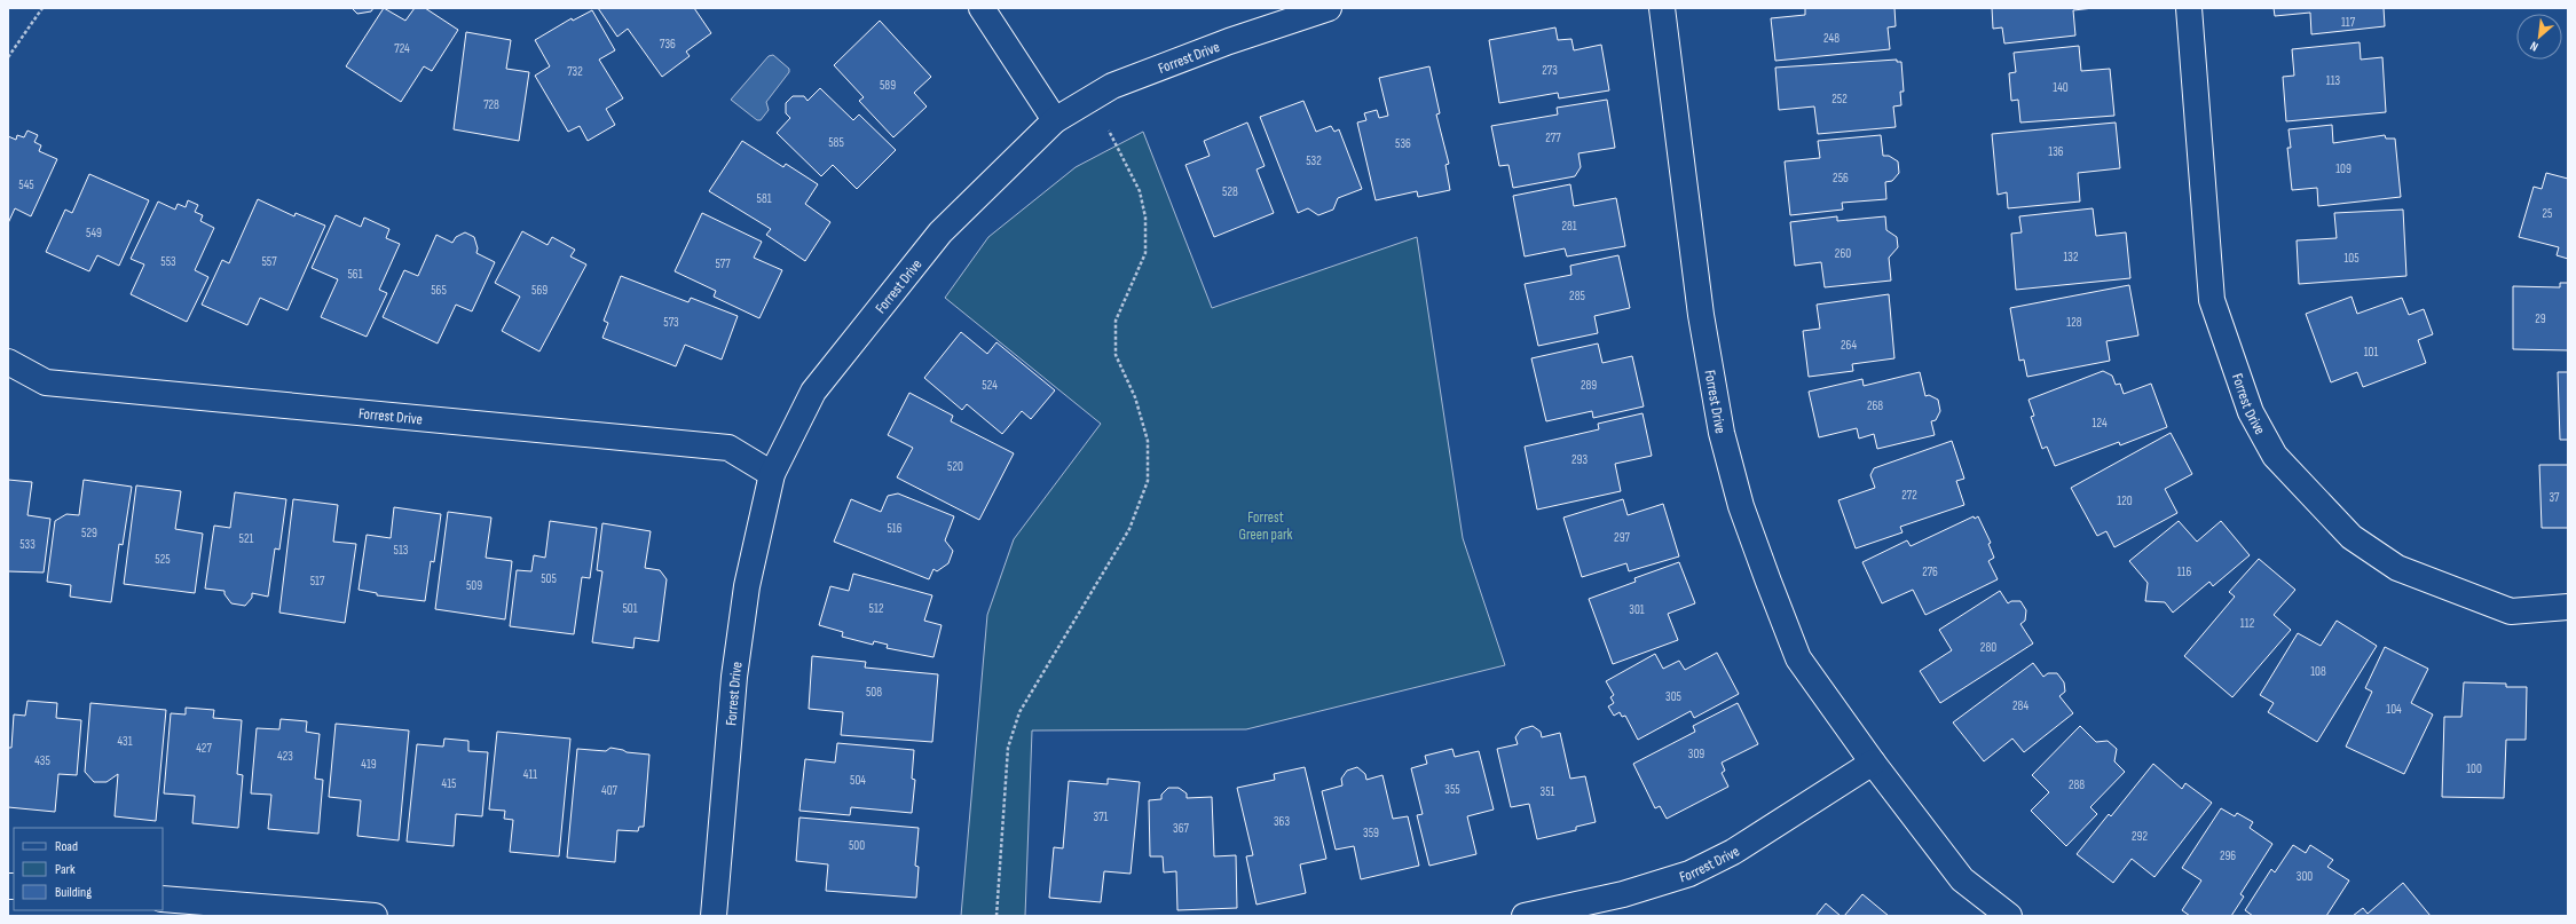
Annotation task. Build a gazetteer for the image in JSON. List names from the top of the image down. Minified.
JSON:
{"streets":{"street":["Forrest Drive"]},"parks":["Forrest Green park"],"house_numbers":["117","248","736","724","273","732","113","589","140","252","728","277","585","536","136","532","109","256","545","528","581","25","281","549","260","132","105","553","557","577","561","565","569","285","29","573","128","264","101","524","289","268","124","293","520","272","37","120","516","529","297","521","533","513","525","276","116","505","517","509","501","512","301","112","280","108","508","305","284","104","431","427","309","423","435","419","100","411","504","415","288","355","407","351","371","363","367","359","292","500","296","300"],"legend":["Road","Park","Building"],"north":"bottom left"}
